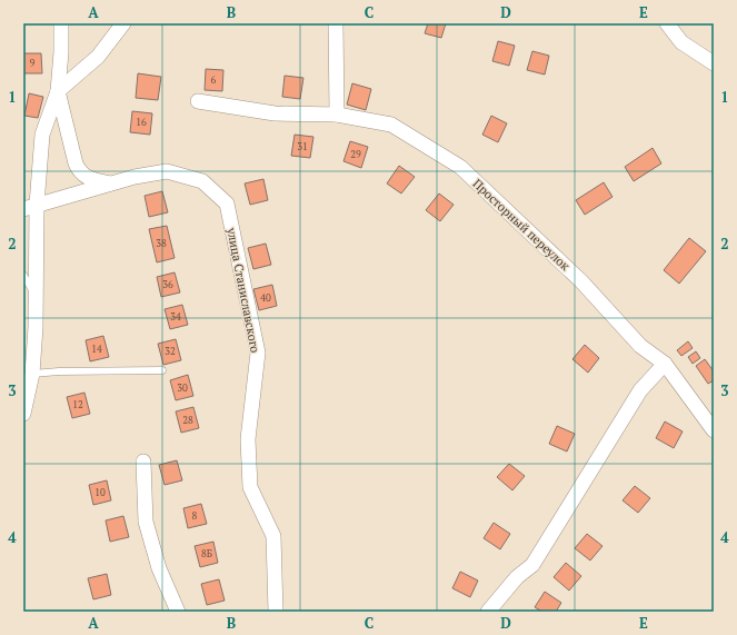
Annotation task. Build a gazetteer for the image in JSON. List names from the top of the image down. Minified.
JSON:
{"streets":{"street":["Просторный переулок","улица Станиславского"]},"house_numbers":["9","6","16","31","29","38","36","40","34","14","32","30","12","28","10","8","8Б"],"grid":{"columns":["A","B","C","D","E"],"rows":["1","2","3","4"]}}
